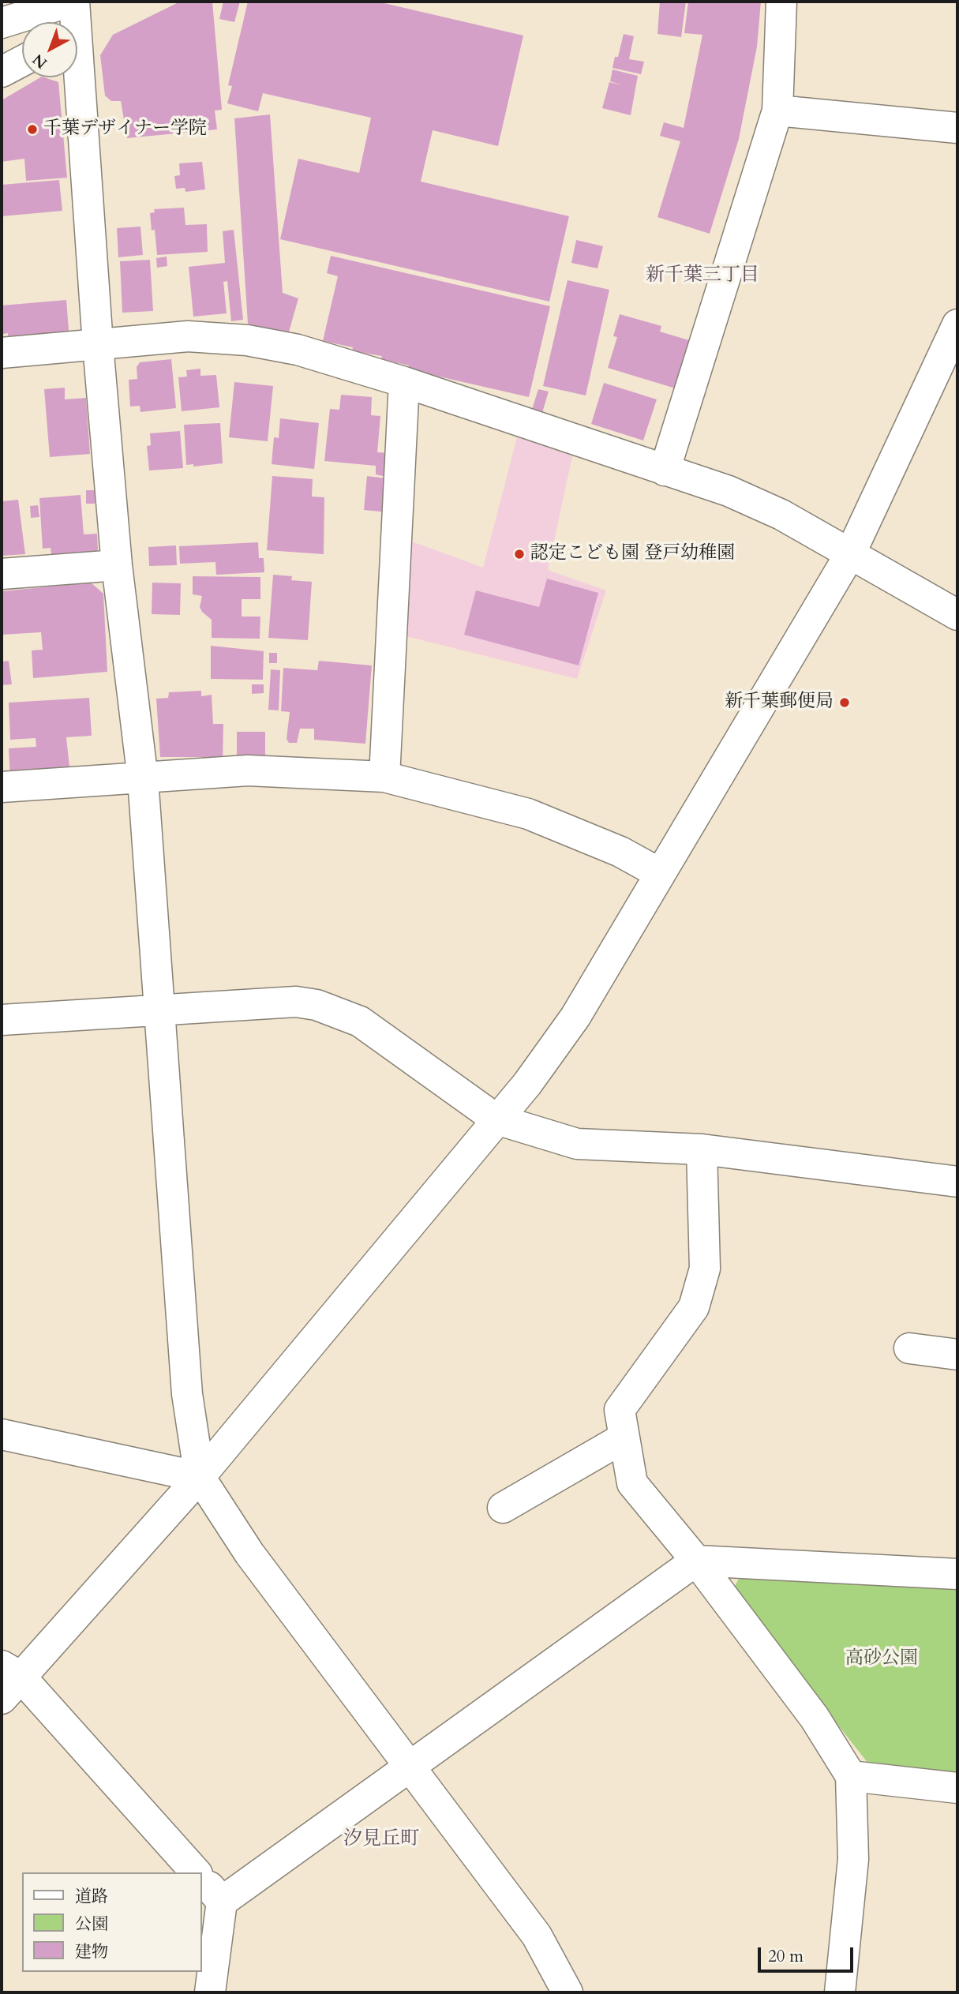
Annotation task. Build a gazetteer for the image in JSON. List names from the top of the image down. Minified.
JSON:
{"districts":["新千葉三丁目","汐見丘町"],"parks":["高砂公園"],"places":["千葉デザイナー学院","認定こども園 登戸幼稚園","新千葉郵便局"],"legend":["道路","公園","建物"],"scale_bar":"20 m","north":"bottom left"}
